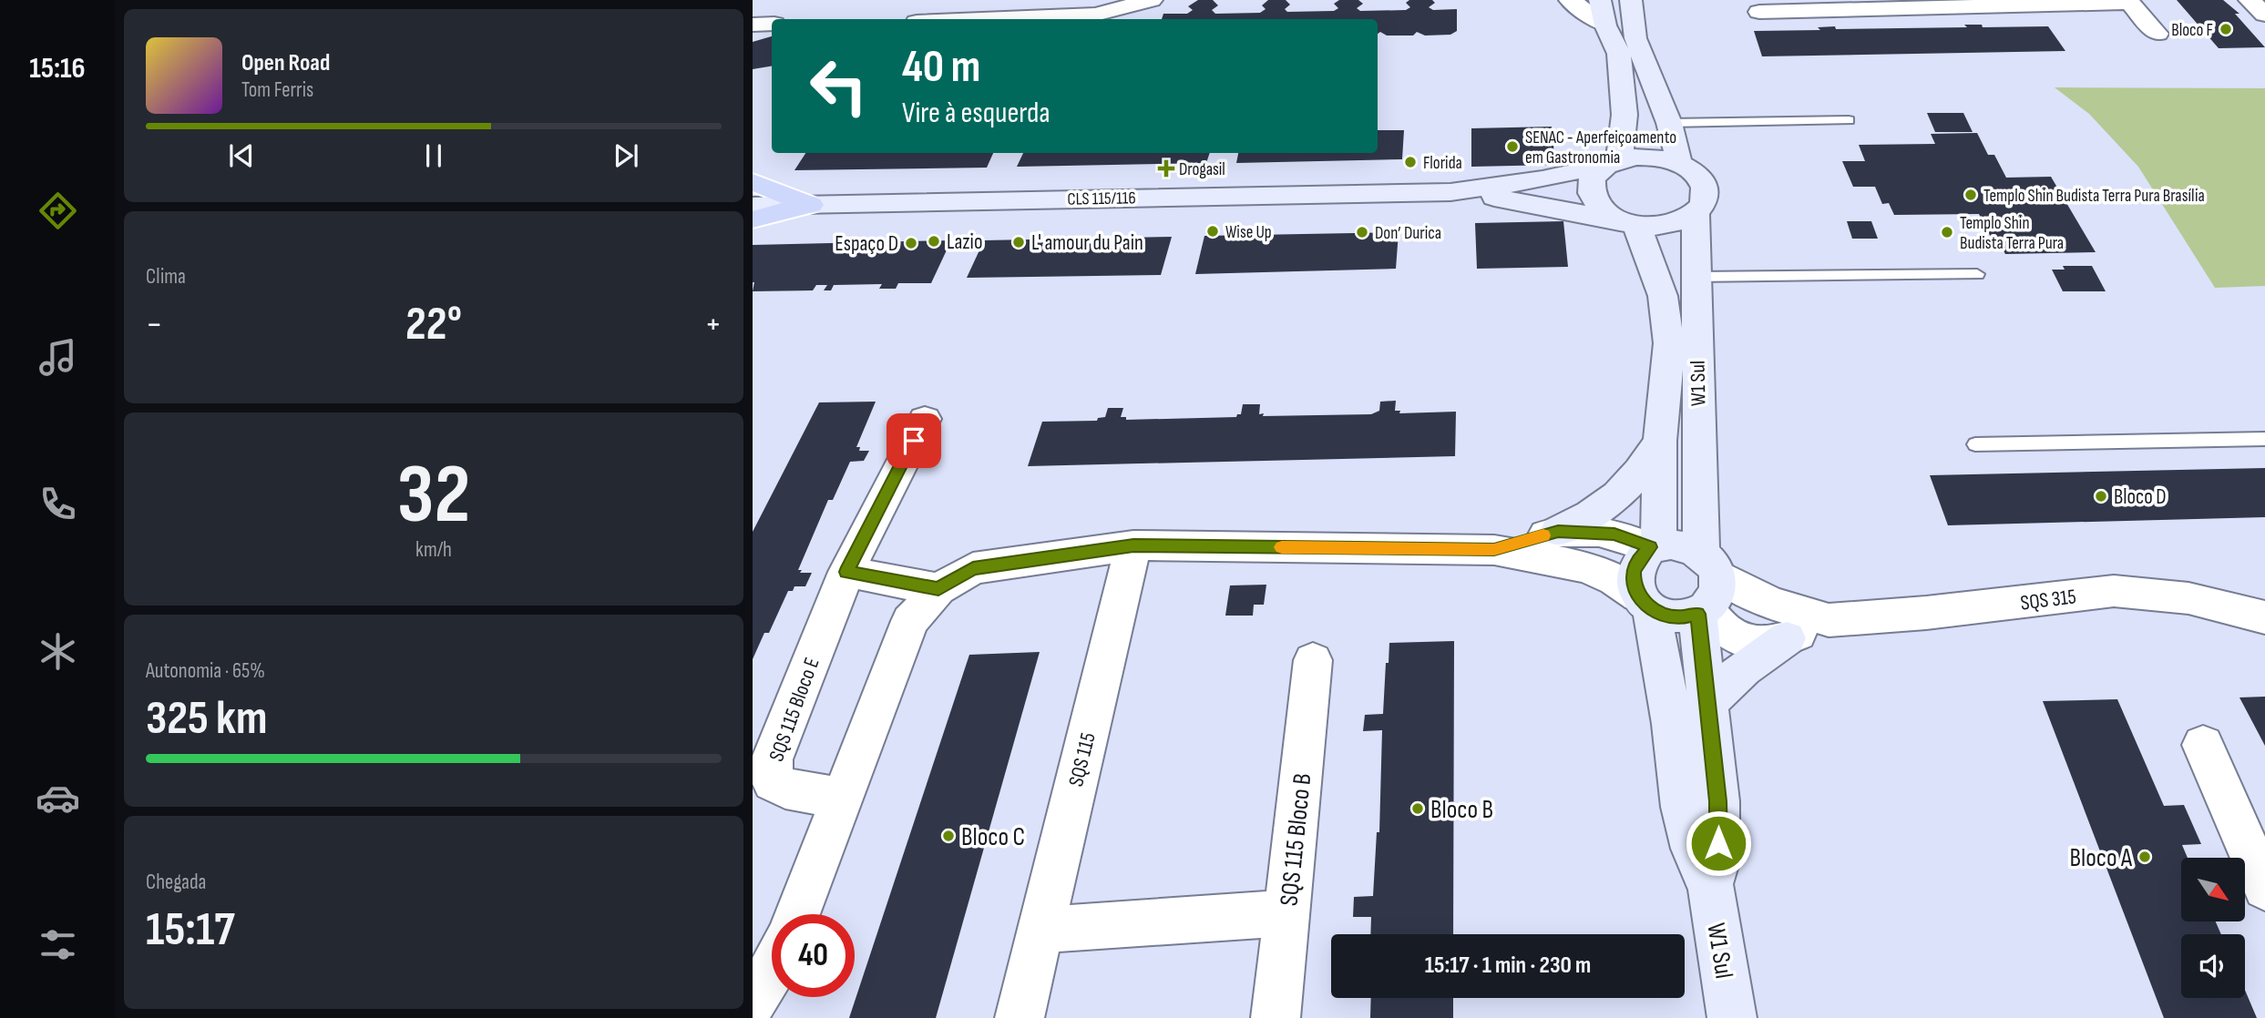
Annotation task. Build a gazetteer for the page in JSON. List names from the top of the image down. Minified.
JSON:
{"streets":{"street":["CLS 115/116","W1 Sul","SQS 315","SQS 115 Bloco E","SQS 115","SQS 115 Bloco B"]},"crossings":[["CLS 115/116","W1 Sul"],["W1 Sul","SQS 315"]],"places":{"other":["Bloco F","SENAC - Aperfeiçoamento em Gastronomia","Florida","Templo Shin Budista Terra Pura Brasília","Wise Up","Don’ Durica","Templo Shin Budista Terra Pura","Lazio","L' amour du Pain","Espaço D","Bloco D","Bloco B","Bloco C","Bloco A"],"health":["Drogasil"]},"north":"bottom right","page":{"tabs":"15:16","turn":["40 m","Vire à esquerda"],"song":["Open Road","Tom Ferris"],"tile":["Clima",["32","km/h"],["Autonomia · 65%","325 km"],["Chegada","15:17"]],"heat":["−","22°","+"],"limit":"40","trip":"15:17 · 1 min · 230 m"}}
